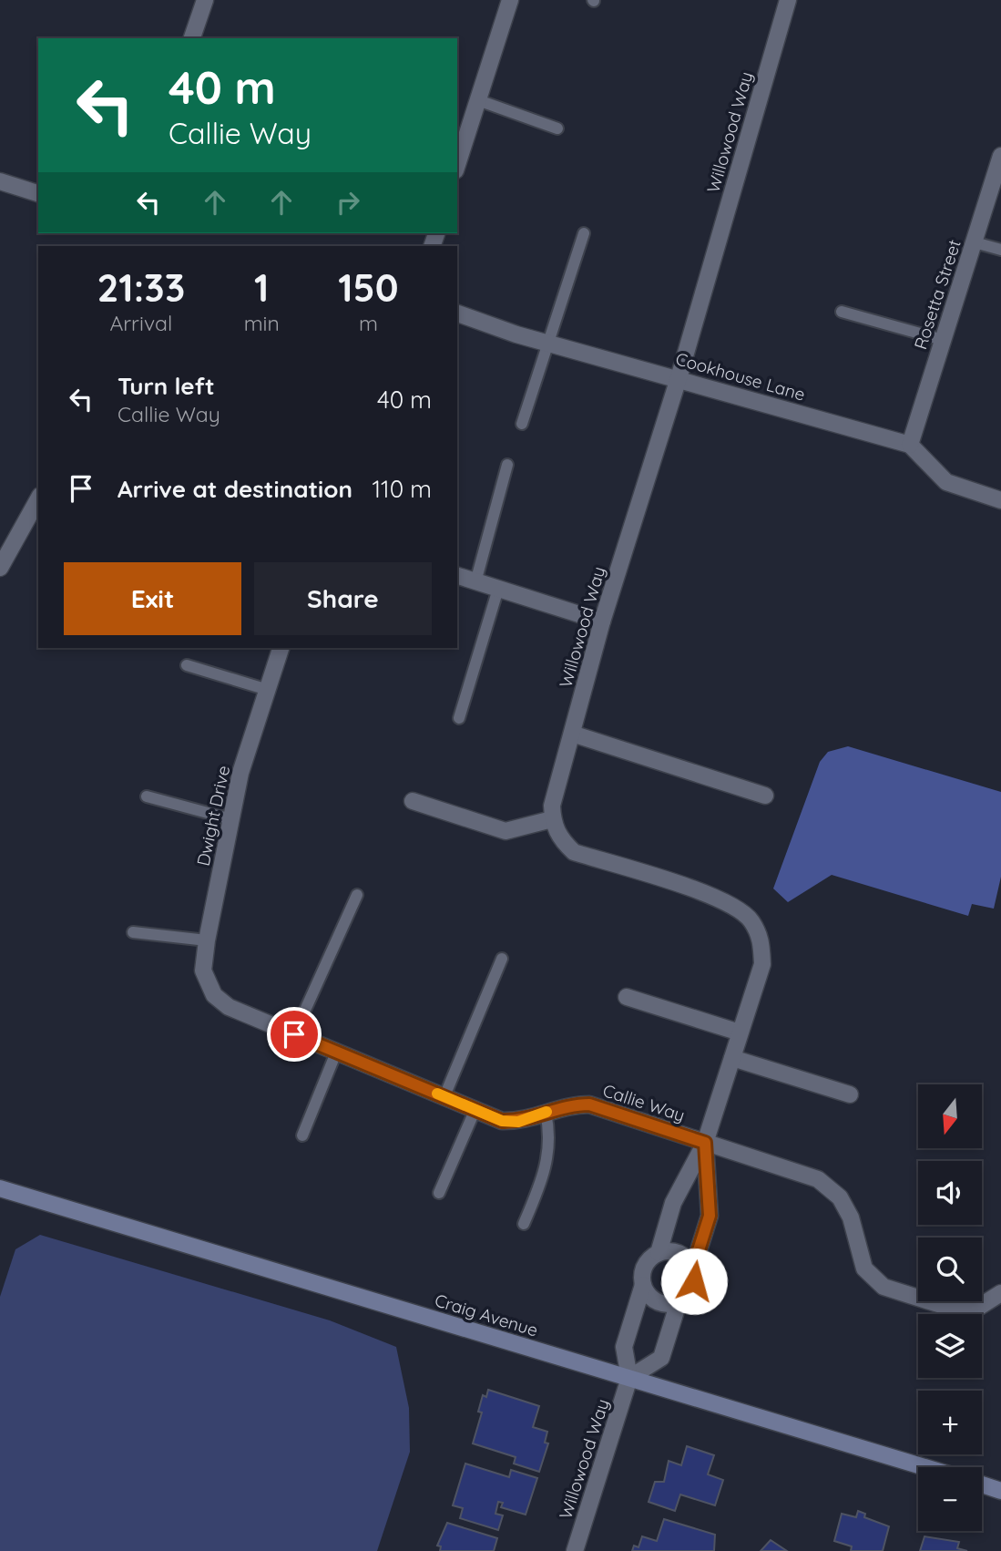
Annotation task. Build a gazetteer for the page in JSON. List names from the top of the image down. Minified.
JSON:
{"streets":{"street":["Willowood Way","Rosetta Street","Cookhouse Lane","Dwight Drive","Callie Way","Craig Avenue"]},"crossings":[["Willowood Way","Cookhouse Lane"],["Willowood Way","Callie Way"],["Willowood Way","Craig Avenue"],["Rosetta Street","Cookhouse Lane"],["Dwight Drive","Callie Way"]],"north":"bottom","page":{"turn":["40 m","Callie Way"],"eta":["21:33","Arrival","1","min","150","m"],"list":[{"name":"Turn left","note":"Callie Way","value":"40 m"},{"name":"Arrive at destination","value":"110 m"}],"buttons":["Exit","Share"],"map_buttons":["+","−"]}}
